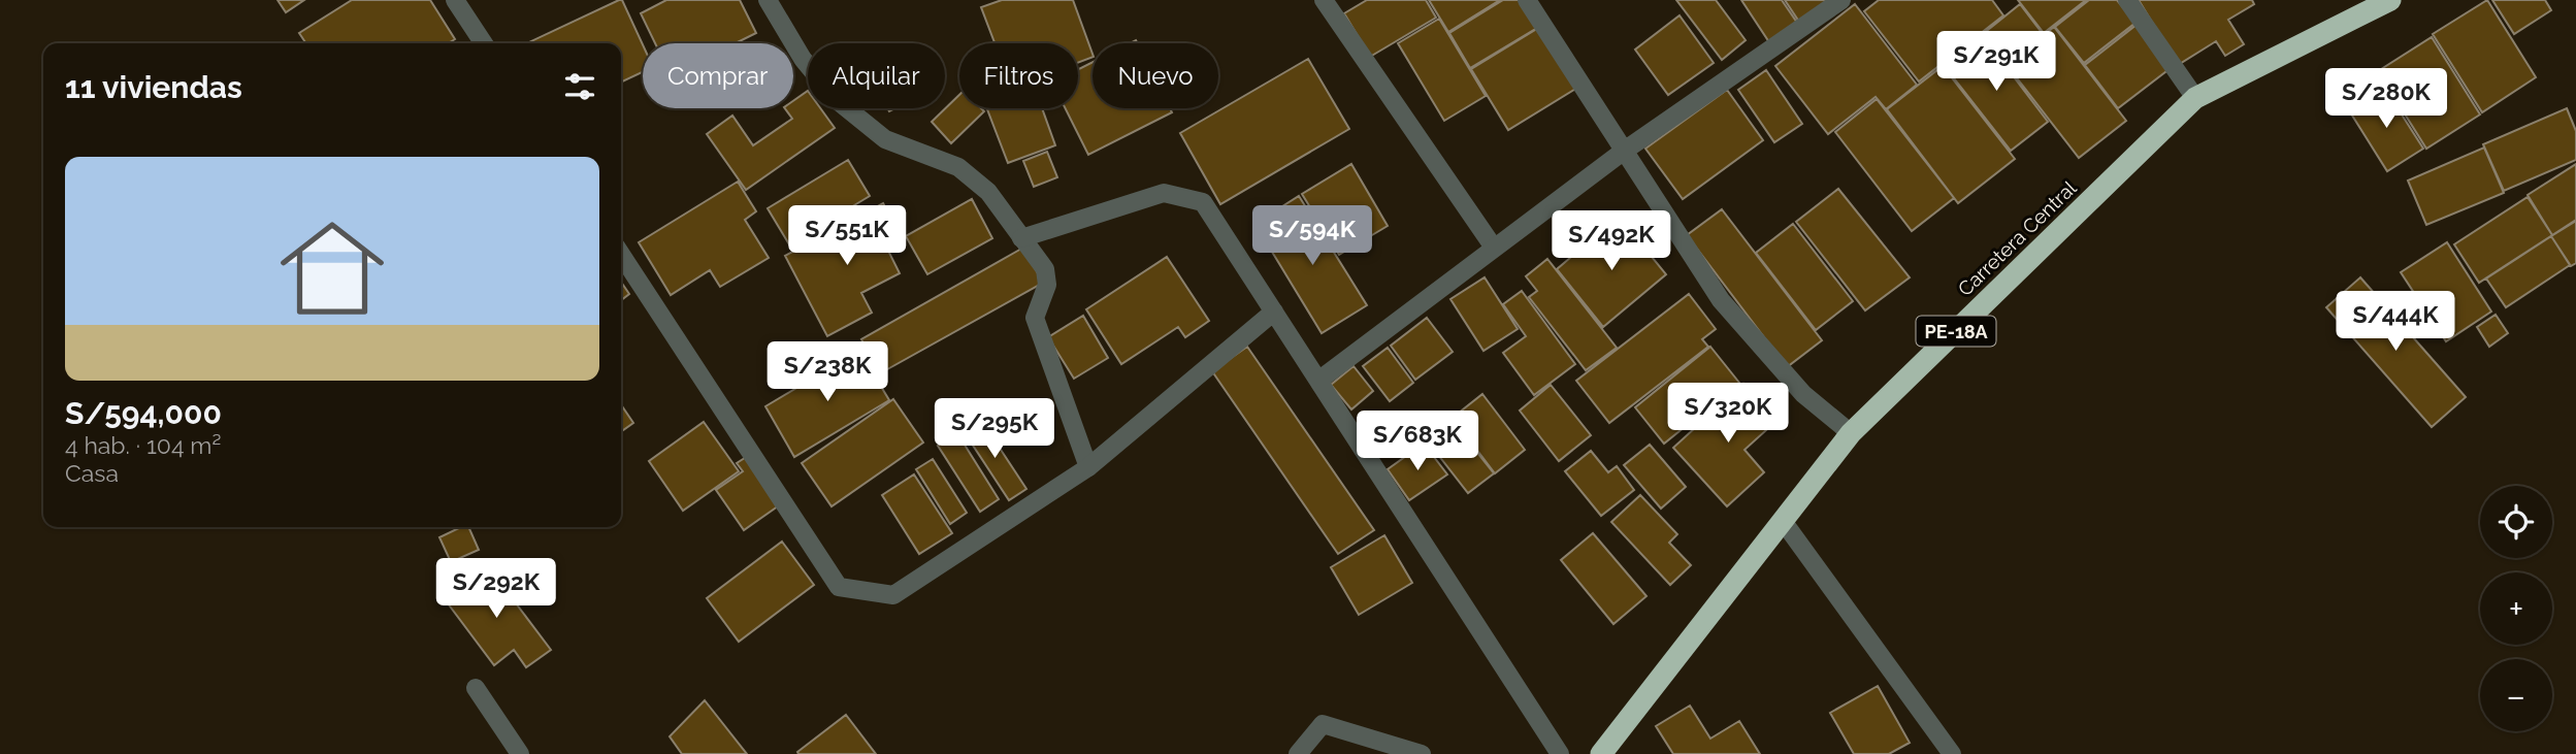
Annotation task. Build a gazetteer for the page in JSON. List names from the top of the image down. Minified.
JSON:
{"streets":{"highway":["Carretera Central","PE-18A"]},"page":{"price":["S/291K","S/280K","S/551K","S/594K","S/492K","S/444K","S/238K","S/320K","S/295K","S/683K","S/292K"],"chip":["Comprar","Alquilar","Filtros","Nuevo"],"heading":"11 viviendas","list":[{"name":"S/594,000","note":"4 hab. · 104 m² · Casa"}],"map_buttons":["+","−"]}}
